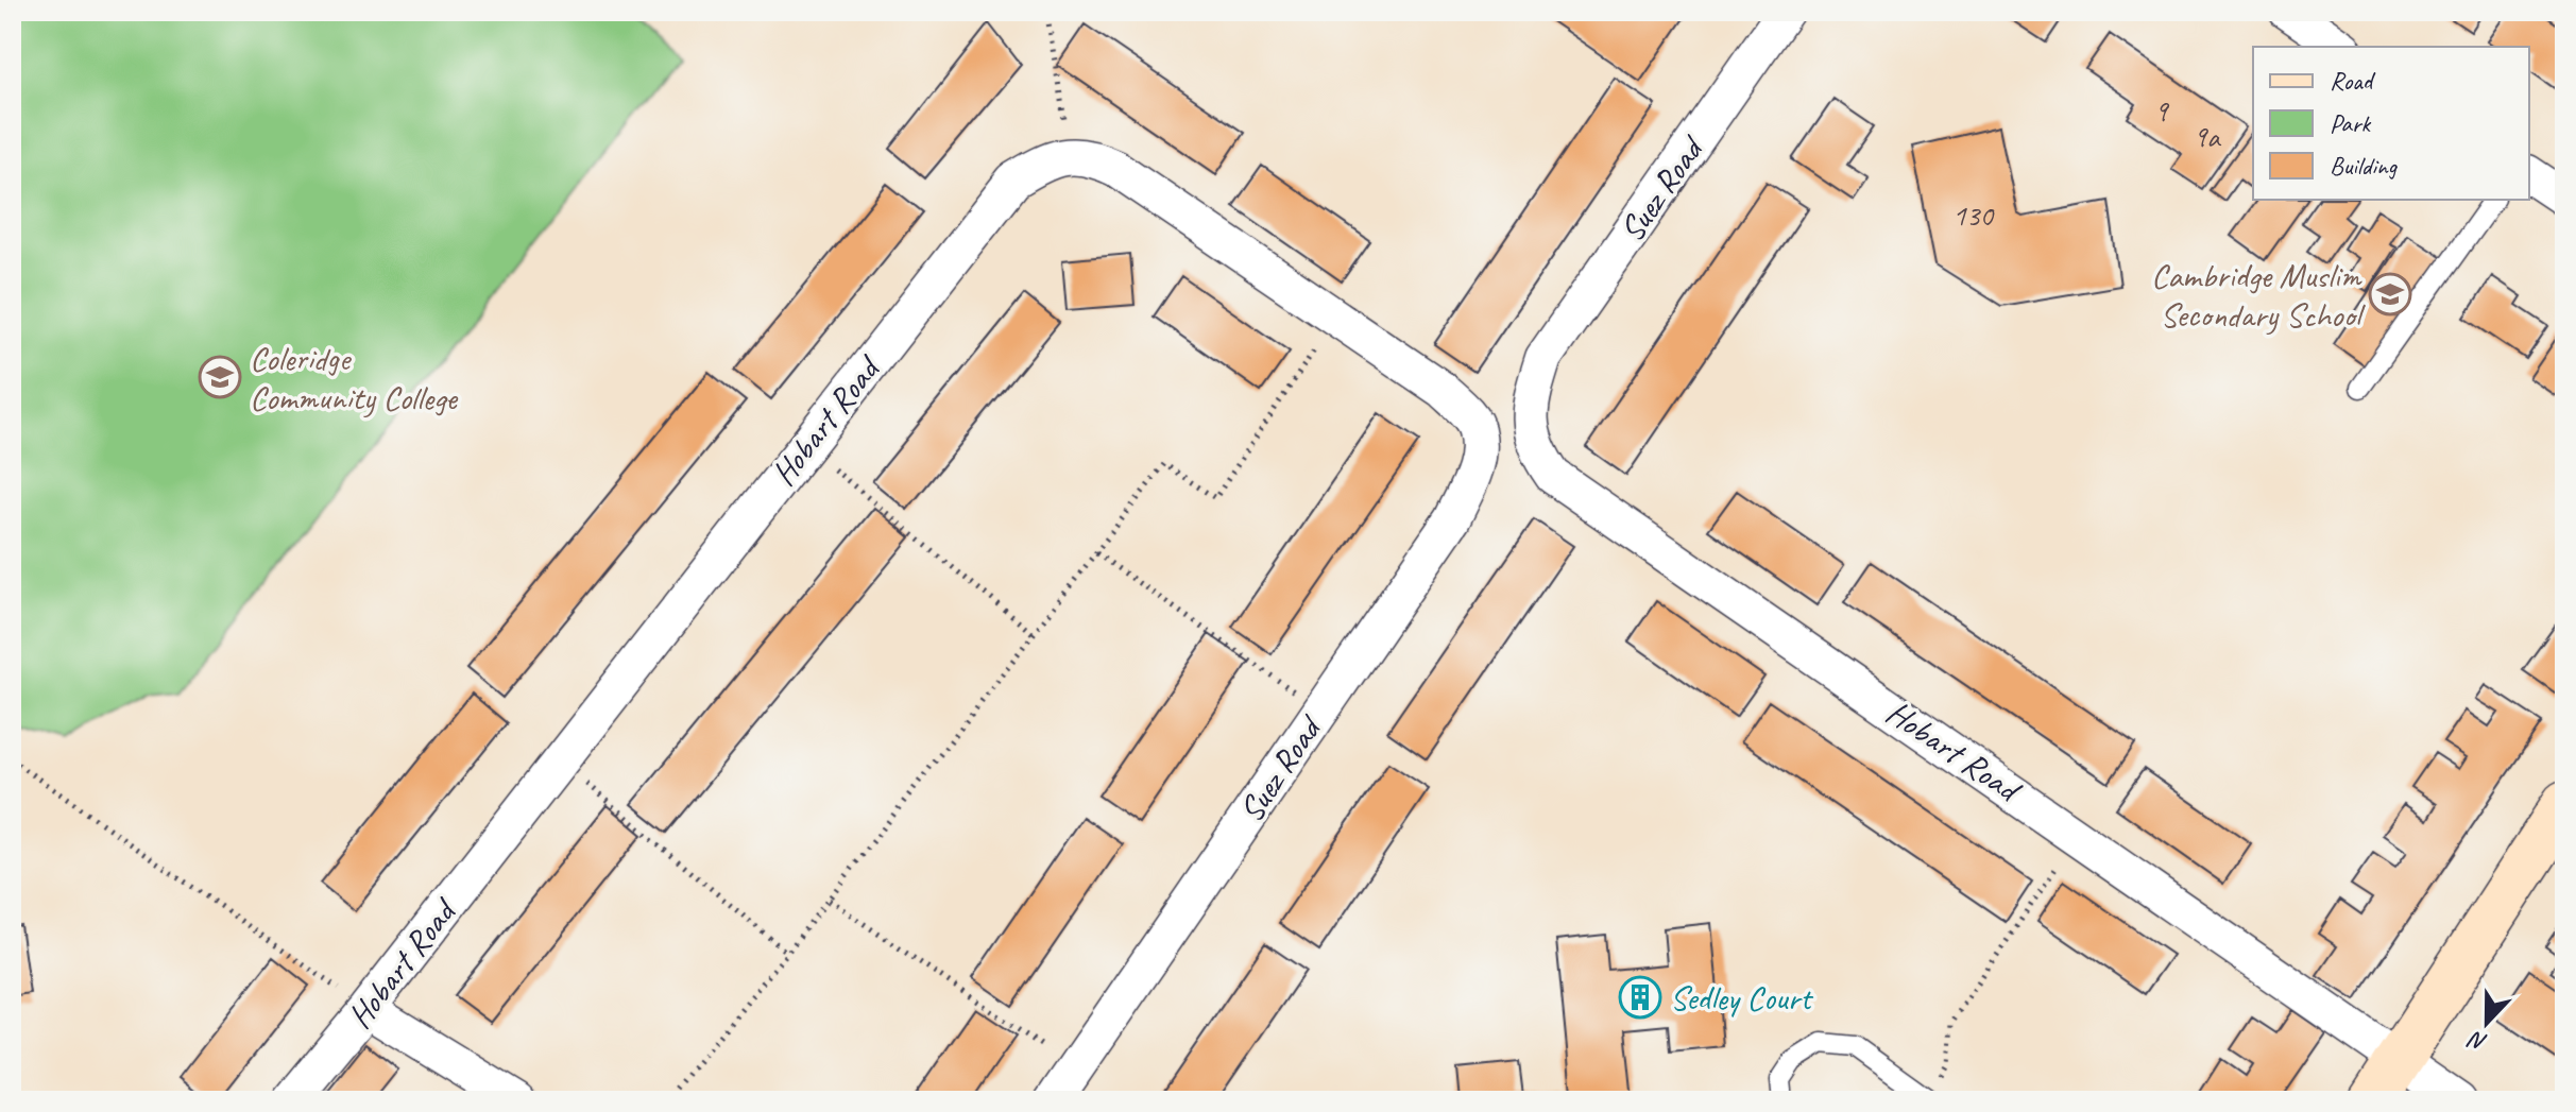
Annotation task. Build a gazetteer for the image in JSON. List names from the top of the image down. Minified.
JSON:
{"streets":{"street":["Suez Road","Hobart Road"]},"crossings":[["Suez Road","Hobart Road"]],"places":{"school or university":["Cambridge Muslim Secondary School","Coleridge Community College"],"building":["Sedley Court"]},"house_numbers":["9","9a","130"],"legend":["Road","Park","Building"],"north":"bottom"}
